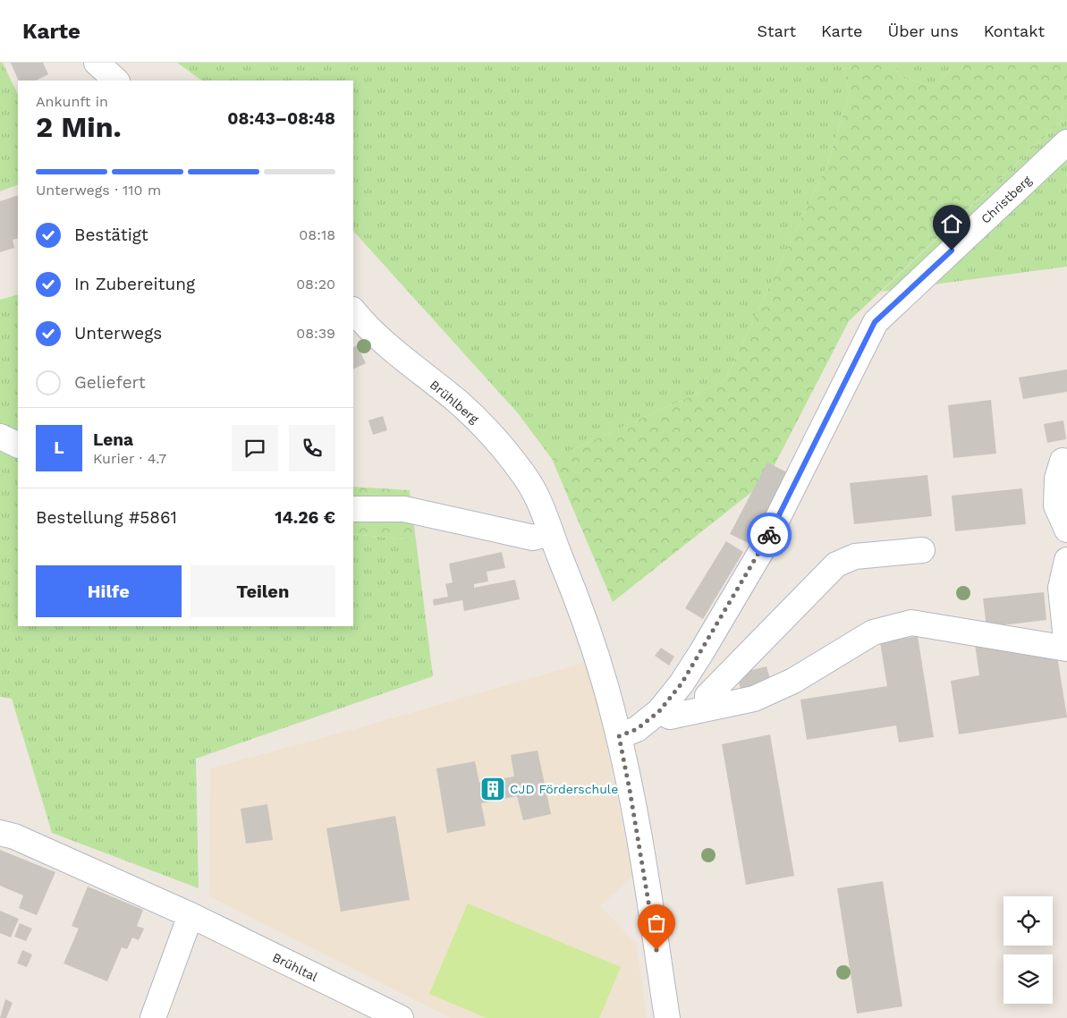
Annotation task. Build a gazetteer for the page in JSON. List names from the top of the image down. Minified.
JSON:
{"streets":{"street":["Christberg","Brühlberg","Brühltal"]},"crossings":[["Christberg","Brühlberg"]],"places":{"building":["CJD Förderschule"]},"page":{"header":"Karte","nav":["Start","Karte","Über uns","Kontakt"],"heading":["2 Min.","Ankunft in","08:43–08:48"],"panel":["Lena","Kurier · 4.7","Bestellung #5861","14.26 €"],"bar":"Unterwegs · 110 m","list":[["Bestätigt","08:18"],["In Zubereitung","08:20"],["Unterwegs","08:39"],"Geliefert"],"round":"L","buttons":["Hilfe","Teilen"]}}
